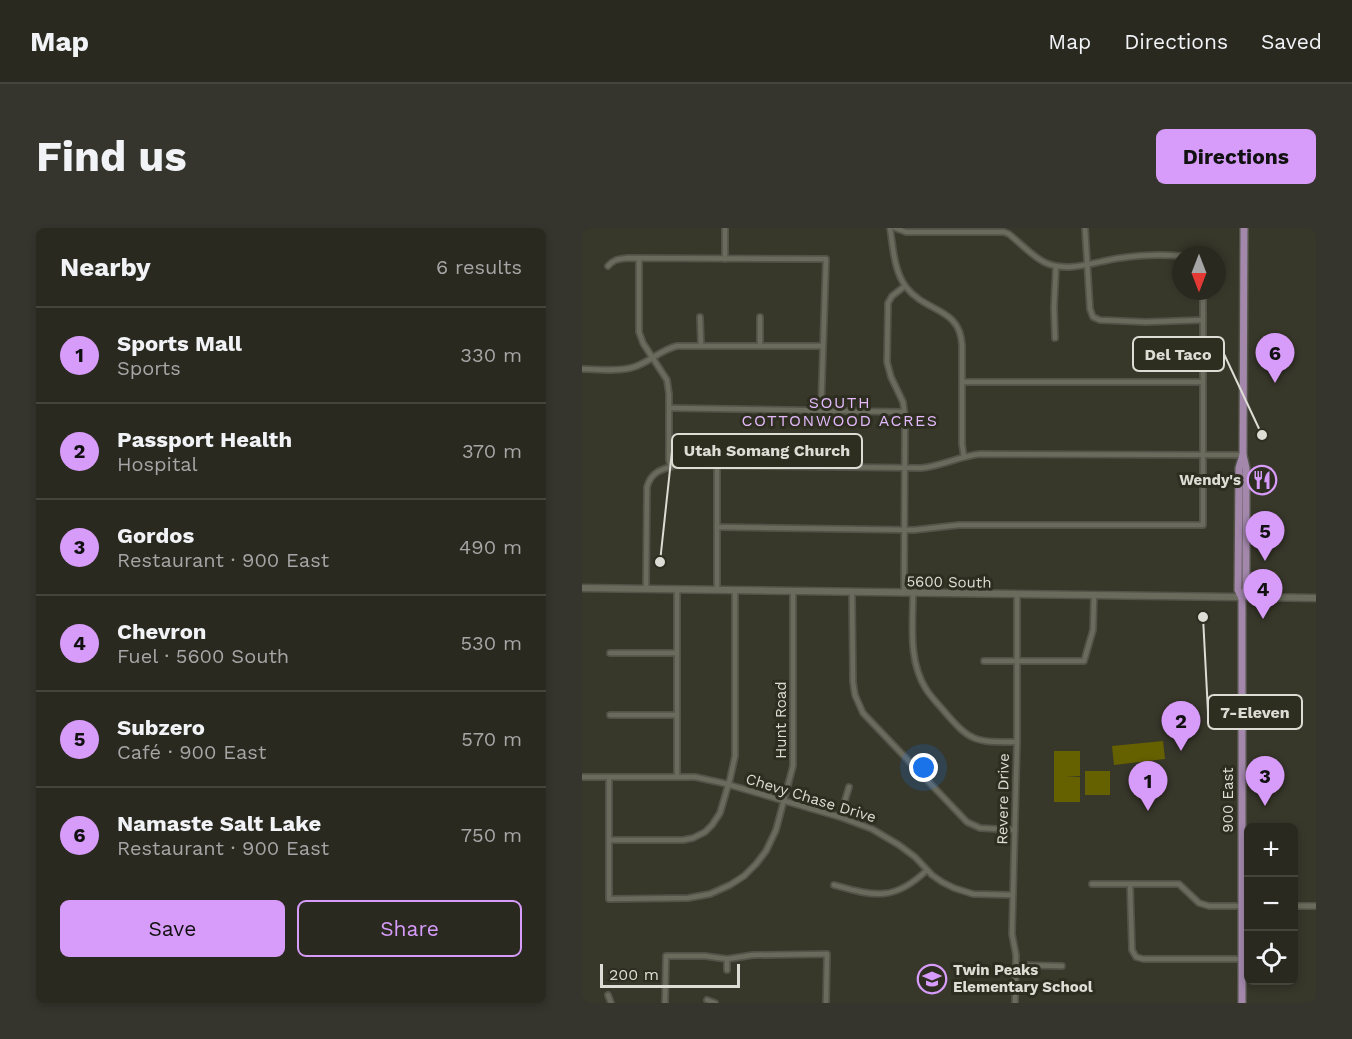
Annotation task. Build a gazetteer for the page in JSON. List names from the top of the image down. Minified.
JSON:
{"streets":{"main road":["5600 South","900 East"],"street":["Hunt Road","Chevy Chase Drive","Revere Drive"]},"crossings":[["5600 South","Hunt Road"],["5600 South","Revere Drive"],["5600 South","900 East"],["Hunt Road","Chevy Chase Drive"],["Chevy Chase Drive","Revere Drive"]],"districts":["SOUTH COTTONWOOD ACRES"],"places":{"other":["Del Taco","Utah Somang Church","7-Eleven"],"restaurant":["Wendy's"],"school or university":["Twin Peaks Elementary School"]},"scale_bar":"200 m","north":"bottom","page":{"header":"Map","nav":["Map","Directions","Saved"],"buttons":["Directions",["Save","Share"]],"title":"Find us","heading":["Nearby","6 results"],"list":[{"mark":"1","name":"Sports Mall","note":"Sports","value":"330 m"},{"mark":"2","name":"Passport Health","note":"Hospital","value":"370 m"},{"mark":"3","name":"Gordos","note":"Restaurant · 900 East","value":"490 m"},{"mark":"4","name":"Chevron","note":"Fuel · 5600 South","value":"530 m"},{"mark":"5","name":"Subzero","note":"Café · 900 East","value":"570 m"},{"mark":"6","name":"Namaste Salt Lake","note":"Restaurant · 900 East","value":"750 m"}],"pins":["6","5","4","2","3","1"],"map_buttons":["+","−"],"scale":"200 m"}}
